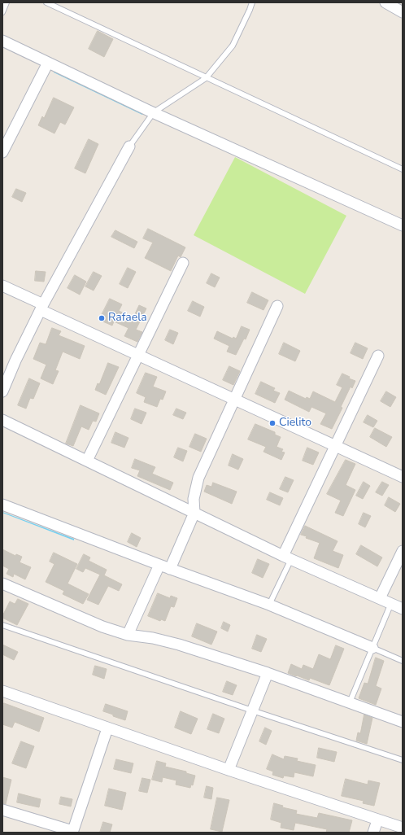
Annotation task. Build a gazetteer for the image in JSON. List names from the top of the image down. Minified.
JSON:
{"places":["Rafaela","Cielito"]}
